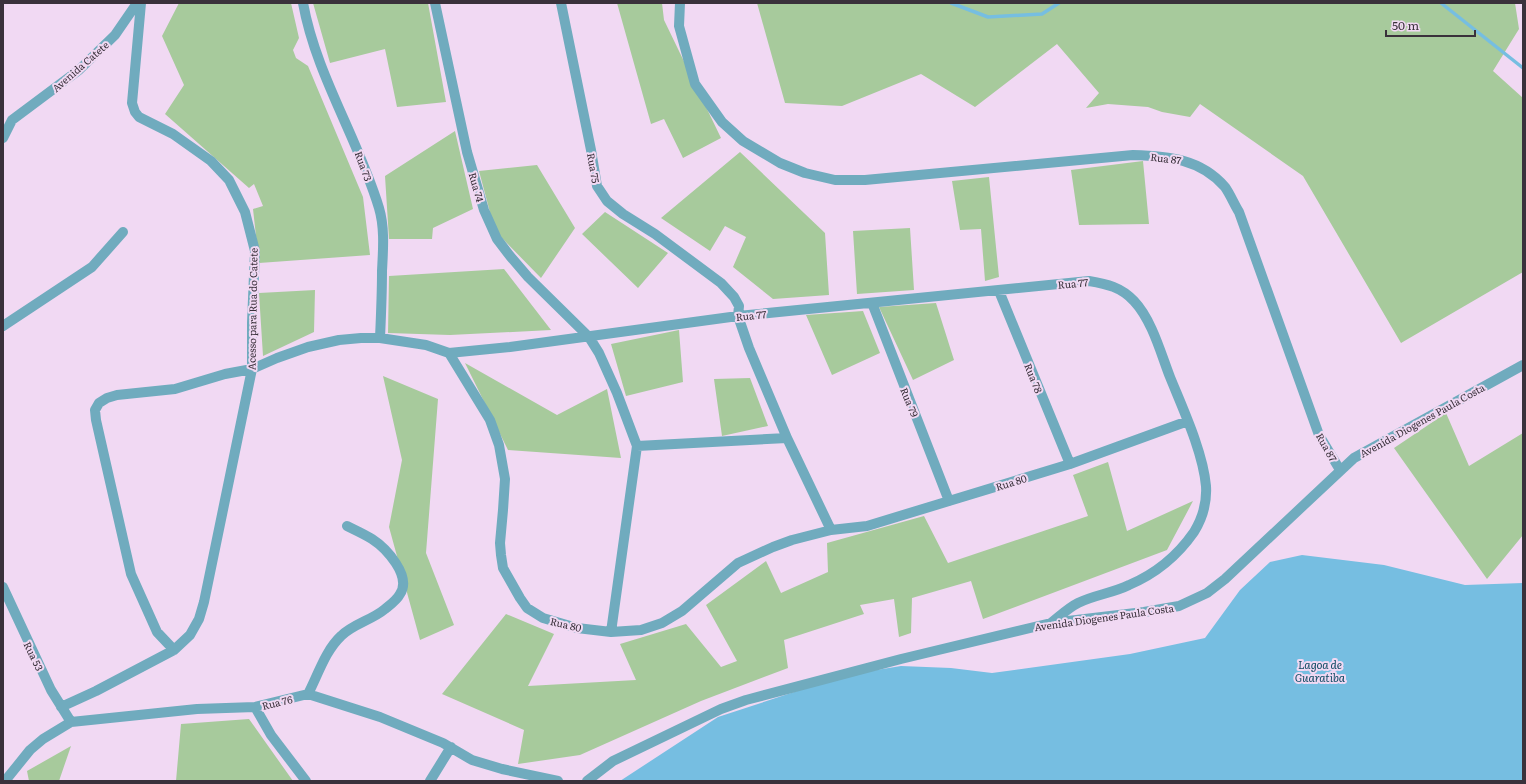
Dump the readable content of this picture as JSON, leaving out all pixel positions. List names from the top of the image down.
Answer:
{
  "streets": {
    "street": [
      "Avenida Catete",
      "Rua 87",
      "Rua 73",
      "Rua 75",
      "Rua 74",
      "Rua 77",
      "Acesso para Rua do Catete",
      "Rua 78",
      "Rua 79",
      "Avenida Diogenes Paula Costa",
      "Rua 80",
      "Rua 53",
      "Rua 76"
    ]
  },
  "crossings": [
    ["Rua 87", "Avenida Diogenes Paula Costa"],
    ["Rua 75", "Rua 77"],
    ["Rua 74", "Rua 77"],
    ["Rua 77", "Rua 78"],
    ["Rua 77", "Rua 79"],
    ["Rua 77", "Avenida Diogenes Paula Costa"],
    ["Rua 77", "Rua 80"],
    ["Acesso para Rua do Catete", "Rua 53"],
    ["Rua 78", "Rua 80"],
    ["Rua 79", "Rua 80"],
    ["Rua 53", "Rua 76"]
  ],
  "water": ["Lagoa de Guaratiba"],
  "scale_bar": "50 m"
}
